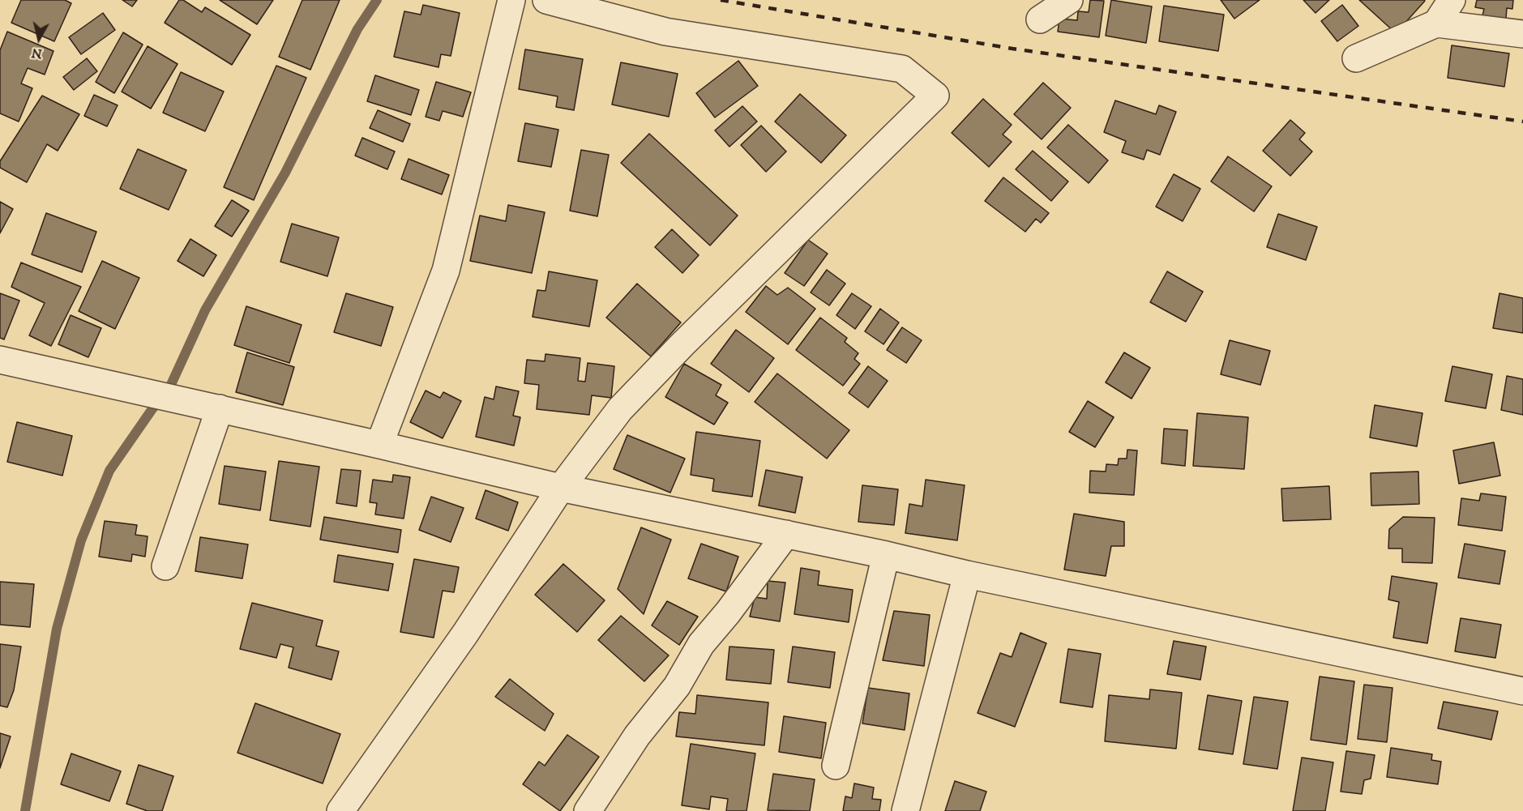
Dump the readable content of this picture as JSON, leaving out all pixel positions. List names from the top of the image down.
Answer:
{
  "north": "bottom"
}
